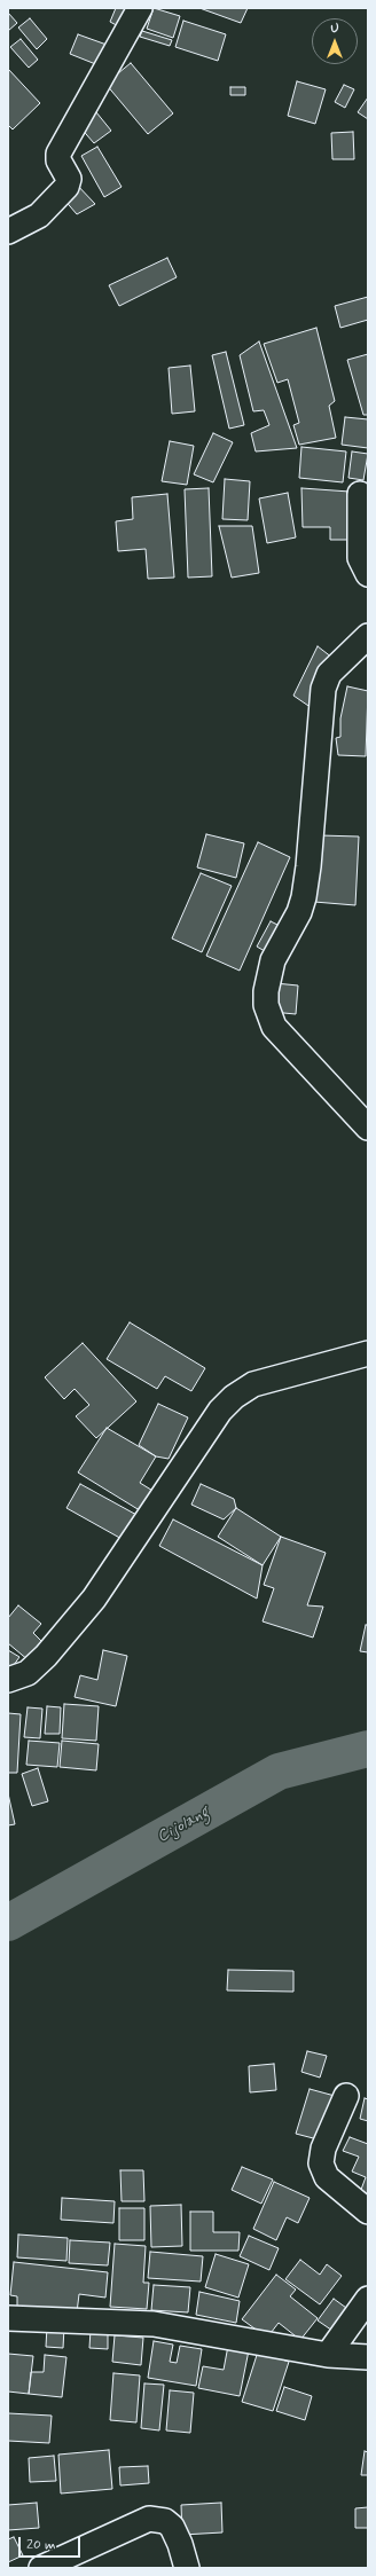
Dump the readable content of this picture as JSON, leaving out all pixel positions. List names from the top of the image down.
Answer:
{
  "water": ["Cijolang"],
  "scale_bar": "20 m",
  "north": "top"
}
